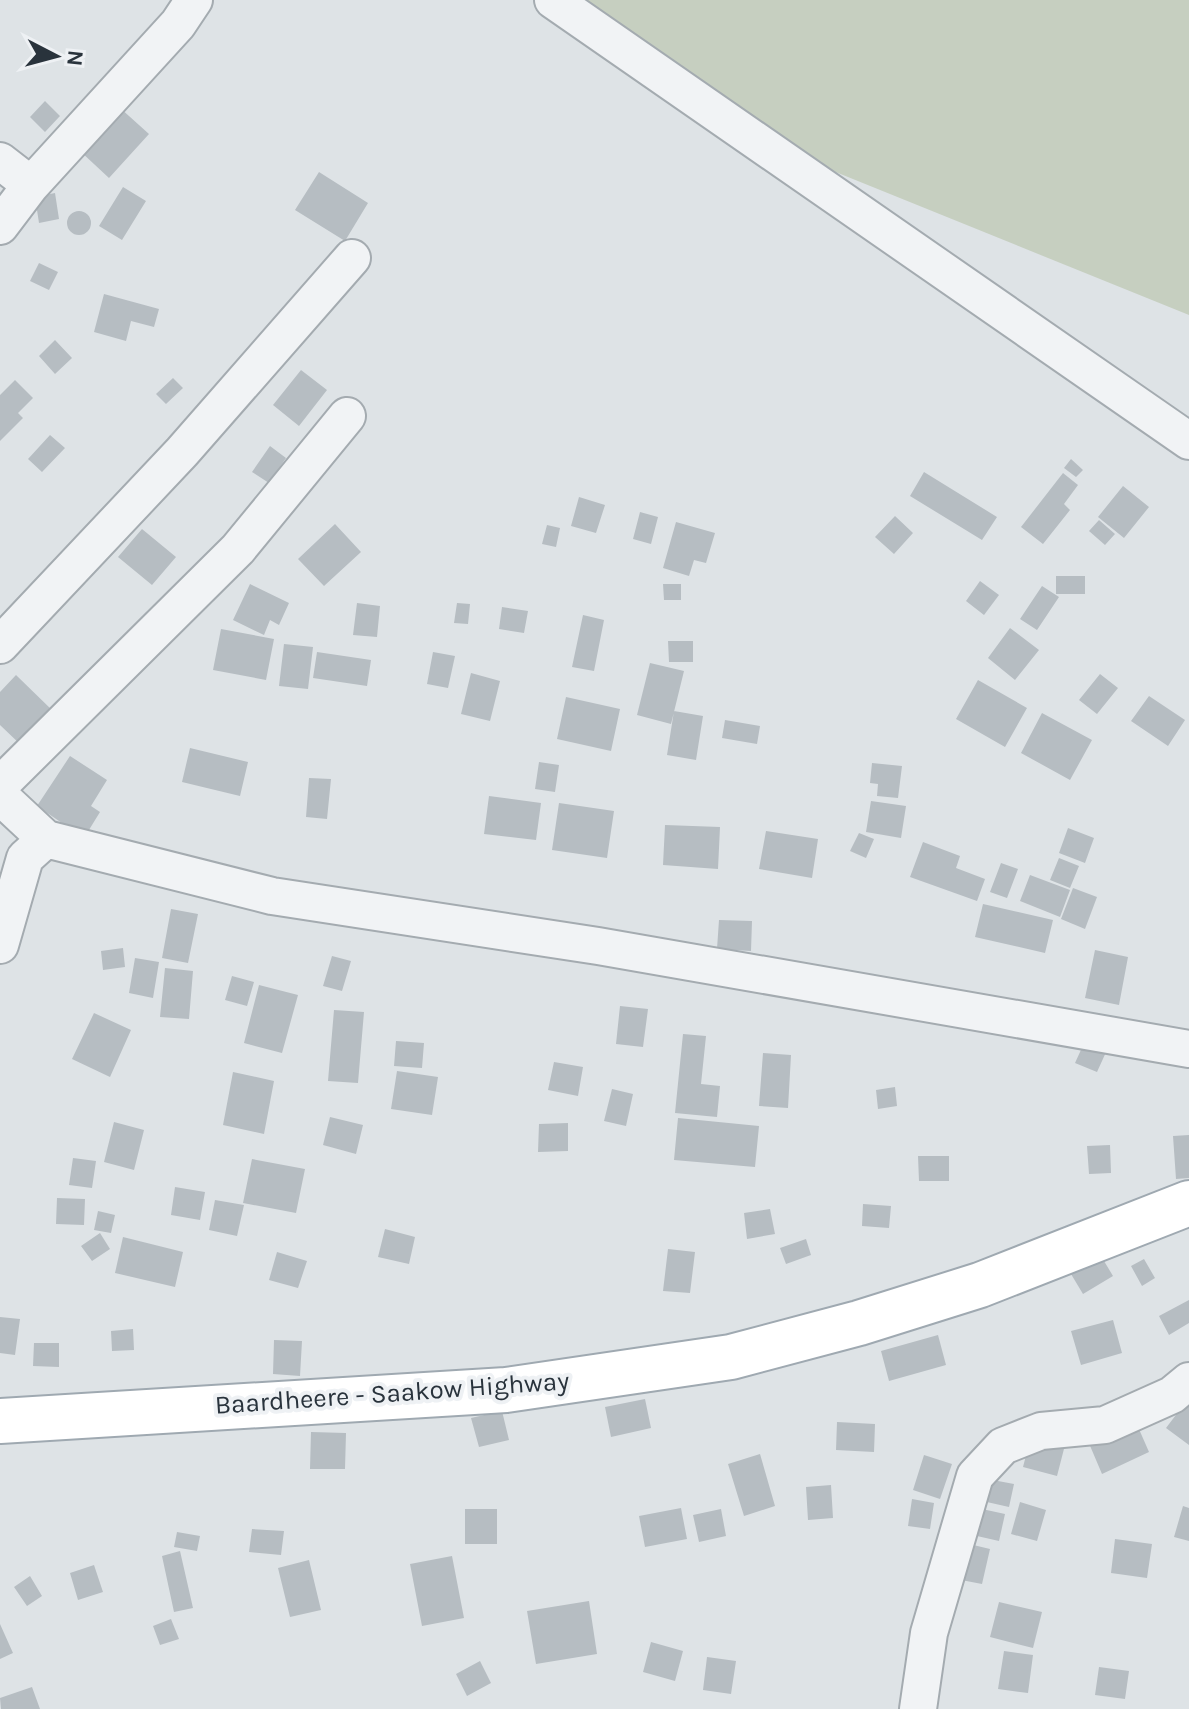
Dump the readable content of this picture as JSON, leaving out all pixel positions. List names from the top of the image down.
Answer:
{
  "streets": {
    "main road": ["Baardheere - Saakow Highway"]
  },
  "north": "right"
}
